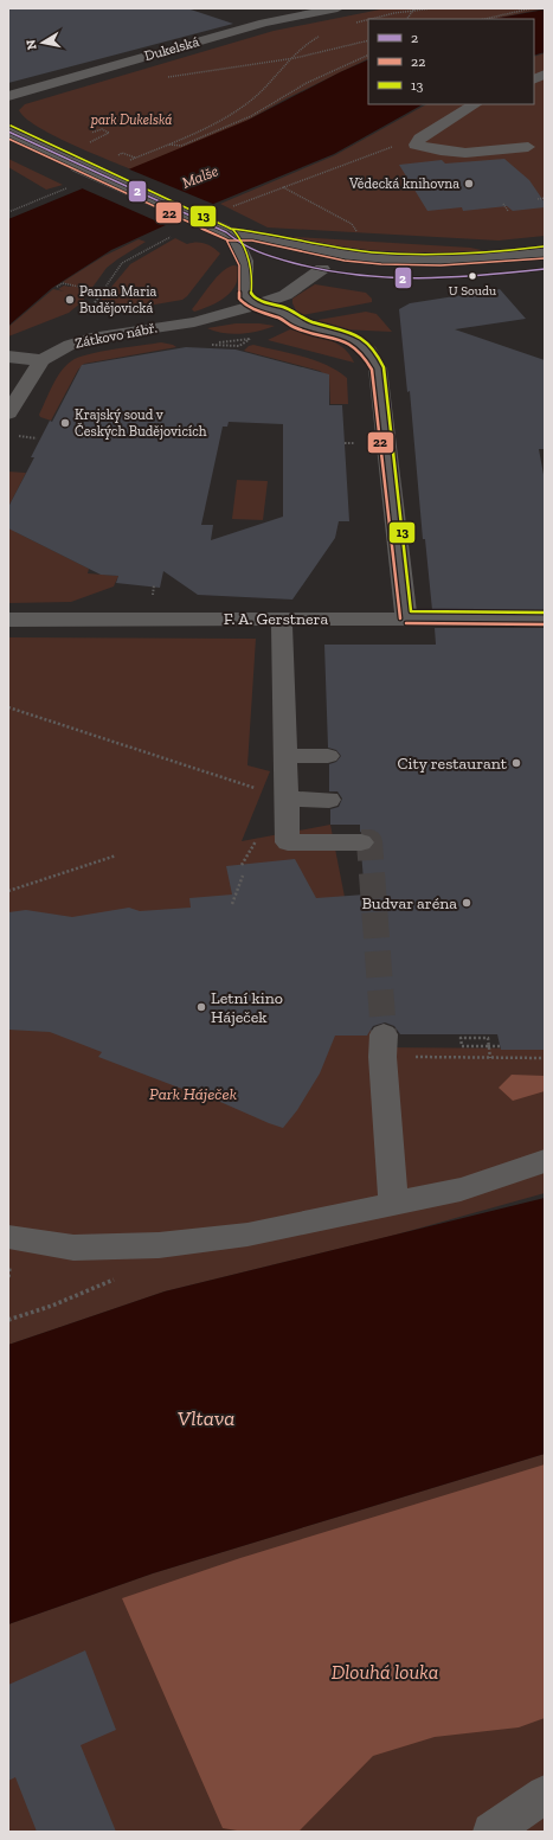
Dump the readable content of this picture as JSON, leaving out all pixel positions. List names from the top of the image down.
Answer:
{
  "streets": {
    "street": ["Dukelská", "Zátkovo nábř.", "F. A. Gerstnera"]
  },
  "water": ["Malše", "Vltava"],
  "parks": ["park Dukelská", "Park Háječek", "Dlouhá louka"],
  "places": [
    "Vědecká knihovna",
    "U Soudu",
    "Panna Maria Budějovická",
    "Krajský soud v Českých Budějovicích",
    "City restaurant",
    "Budvar aréna",
    "Letní kino Háječek"
  ],
  "lines": ["transit line 13", "transit line 2", "transit line 22"],
  "legend": ["2", "22", "13"],
  "north": "left"
}
